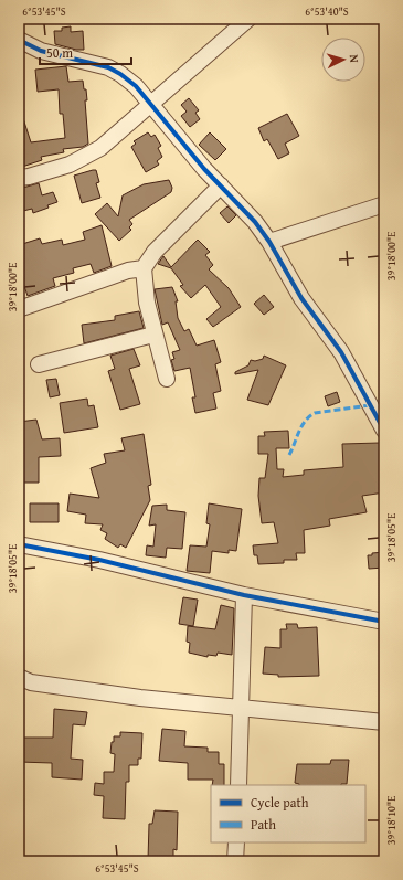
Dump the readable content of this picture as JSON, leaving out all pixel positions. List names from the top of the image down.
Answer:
{
  "legend": ["Cycle path", "Path"],
  "scale_bar": "50 m",
  "north": "right",
  "coordinates": [
    "6°53'45\"S",
    "6°53'40\"S",
    "39°18'00\"E",
    "39°18'05\"E",
    "39°18'10\"E"
  ]
}
